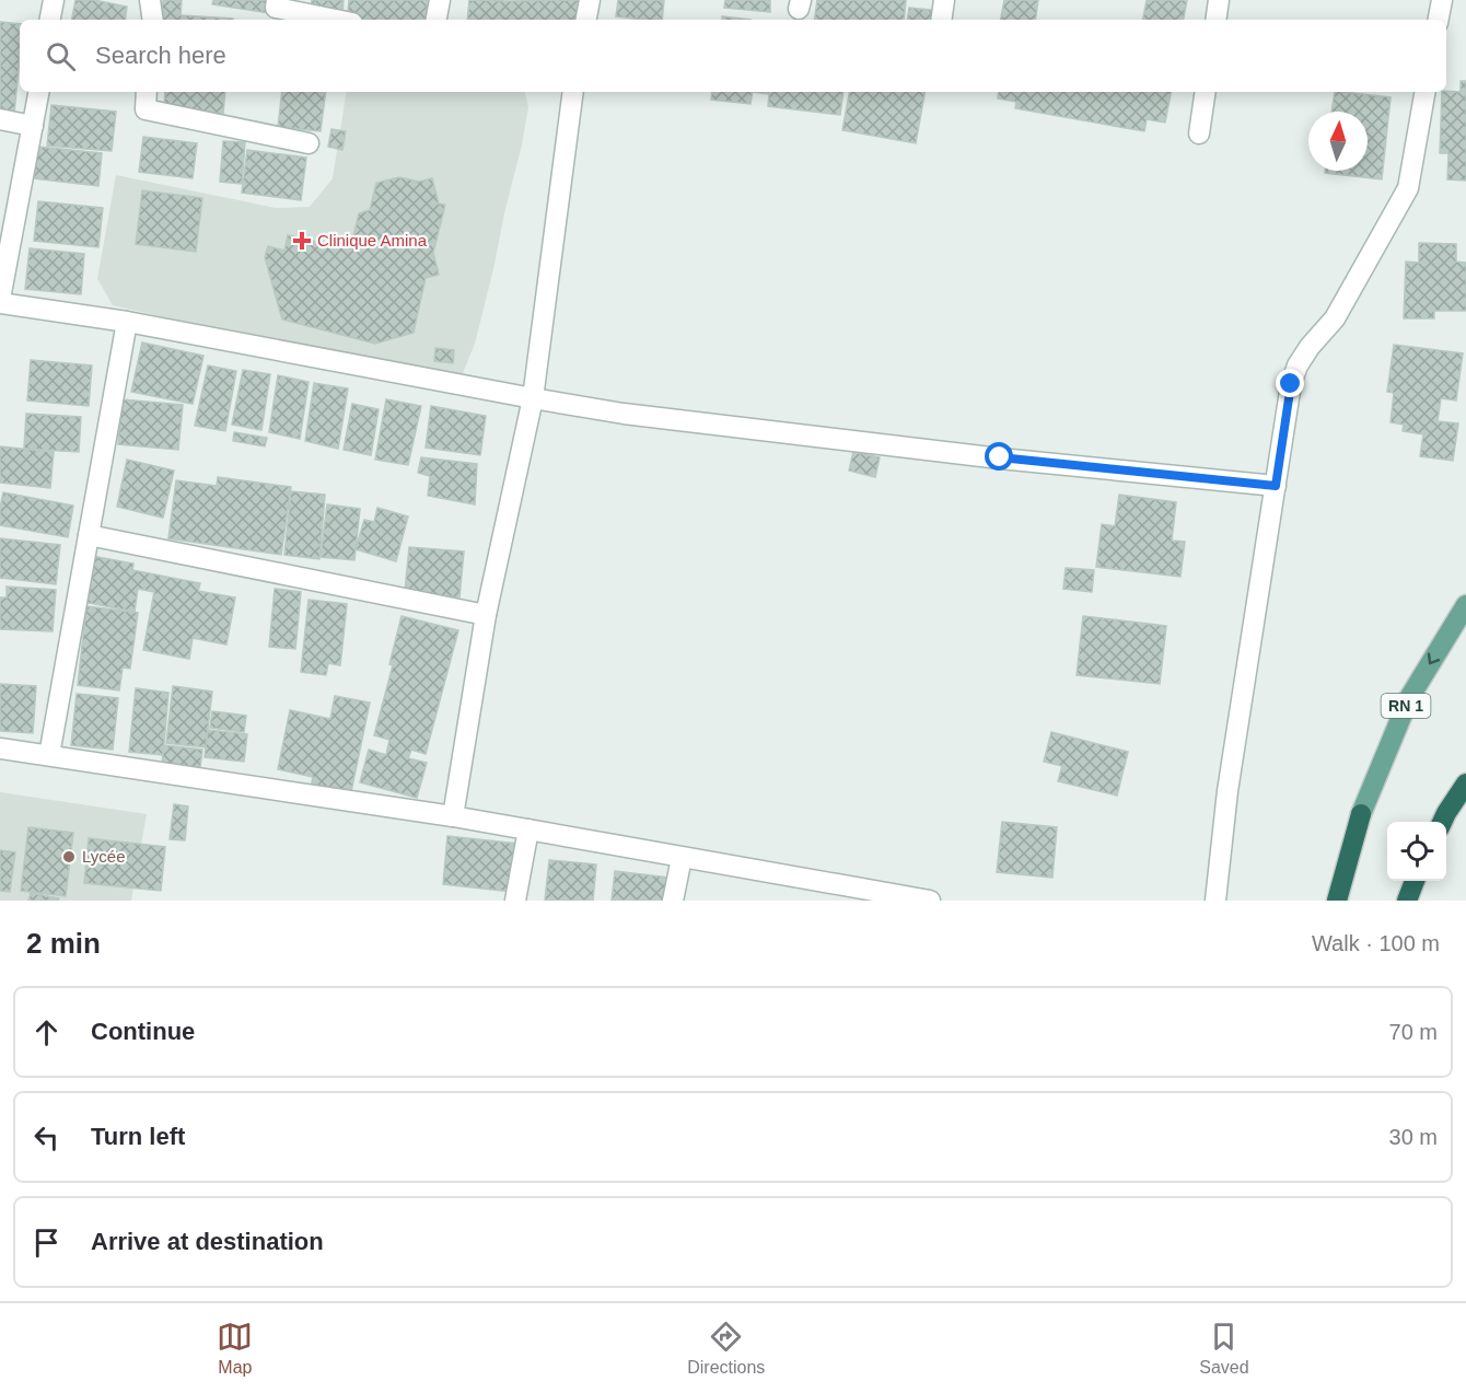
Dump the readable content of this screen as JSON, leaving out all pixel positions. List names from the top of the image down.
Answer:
{
  "streets": {
    "main road": ["RN 1"]
  },
  "places": {
    "health": ["Clinique Amina"],
    "other": ["Lycée"]
  },
  "north": "top",
  "page": {
    "search": "Search here",
    "heading": ["2 min", "Walk · 100 m"],
    "list": [
      ["Continue", "70 m"],
      ["Turn left", "30 m"],
      "Arrive at destination"
    ],
    "nav": ["Map", "Directions", "Saved"]
  }
}
